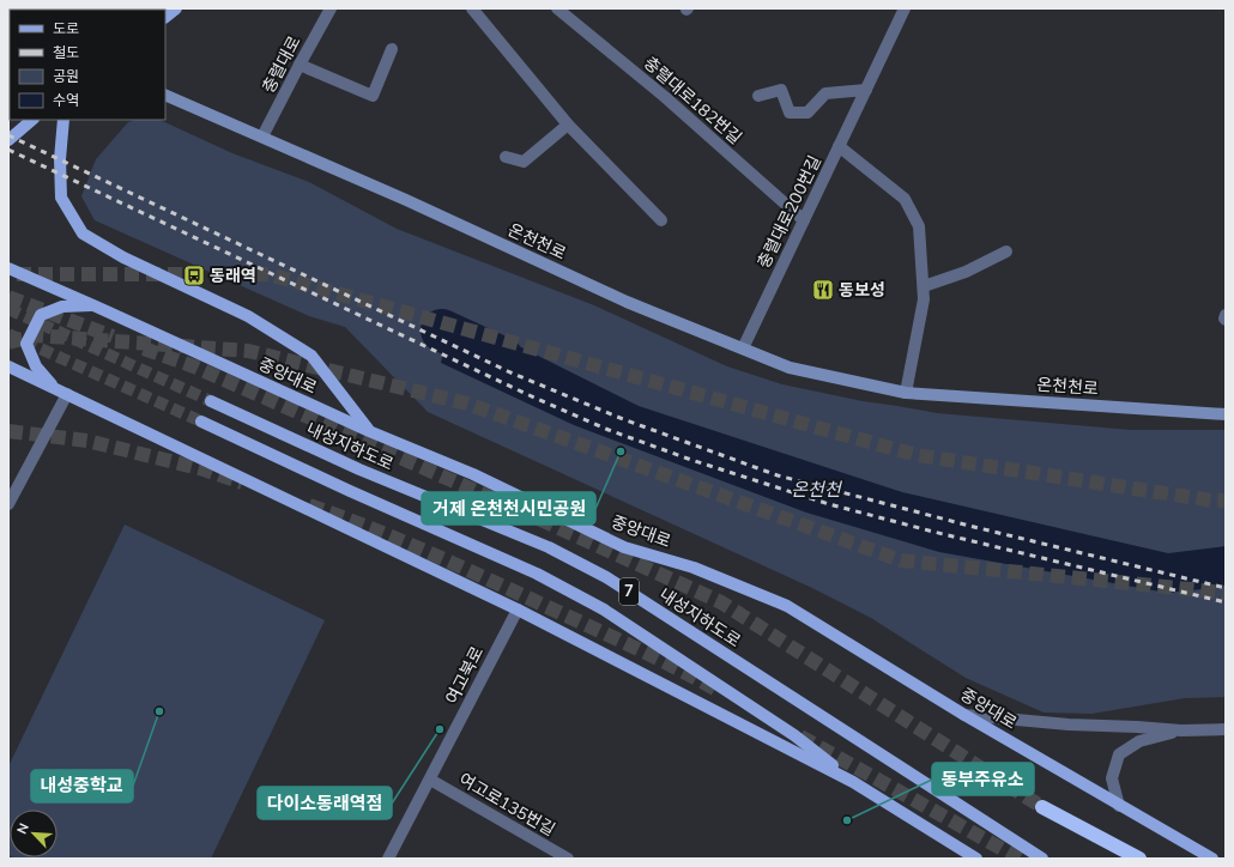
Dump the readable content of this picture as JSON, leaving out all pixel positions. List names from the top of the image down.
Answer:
{
  "streets": {
    "main road": ["중앙대로", "내성지하도로", "7"],
    "street": [
      "충렬대로",
      "충렬대로182번길",
      "충렬대로200번길",
      "온천천로",
      "여고북로",
      "여고로135번길"
    ]
  },
  "crossings": [
    ["충렬대로", "온천천로"],
    ["충렬대로182번길", "충렬대로200번길"],
    ["충렬대로200번길", "온천천로"],
    ["여고북로", "여고로135번길"]
  ],
  "water": ["온천천"],
  "places": {
    "bus stop": ["동래역"],
    "restaurant": ["동보성"],
    "other": [
      "거제 온천천시민공원",
      "내성중학교",
      "다이소동래역점",
      "동부주유소"
    ]
  },
  "legend": [
    "도로",
    "철도",
    "공원",
    "수역"
  ],
  "north": "top left"
}
